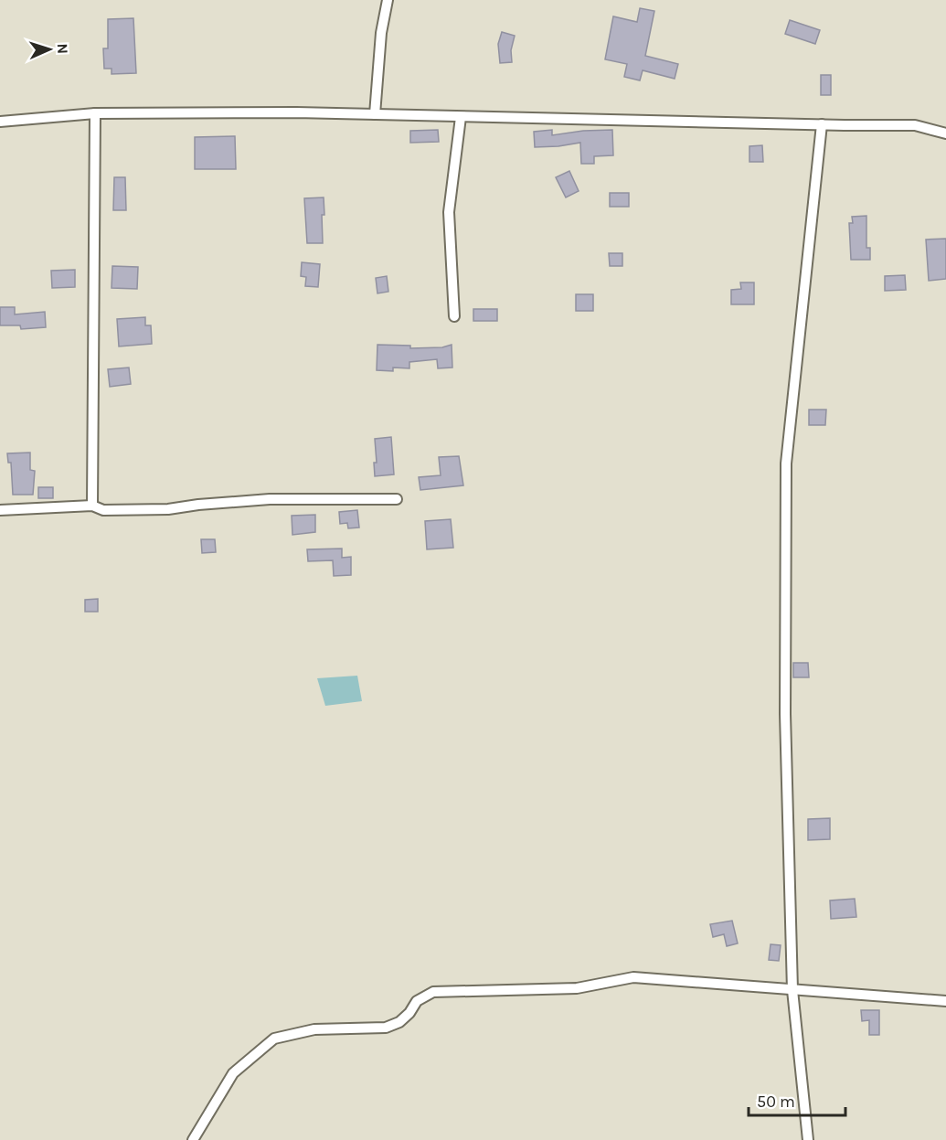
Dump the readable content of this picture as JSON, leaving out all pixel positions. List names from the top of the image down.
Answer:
{
  "scale_bar": "50 m",
  "north": "right"
}
